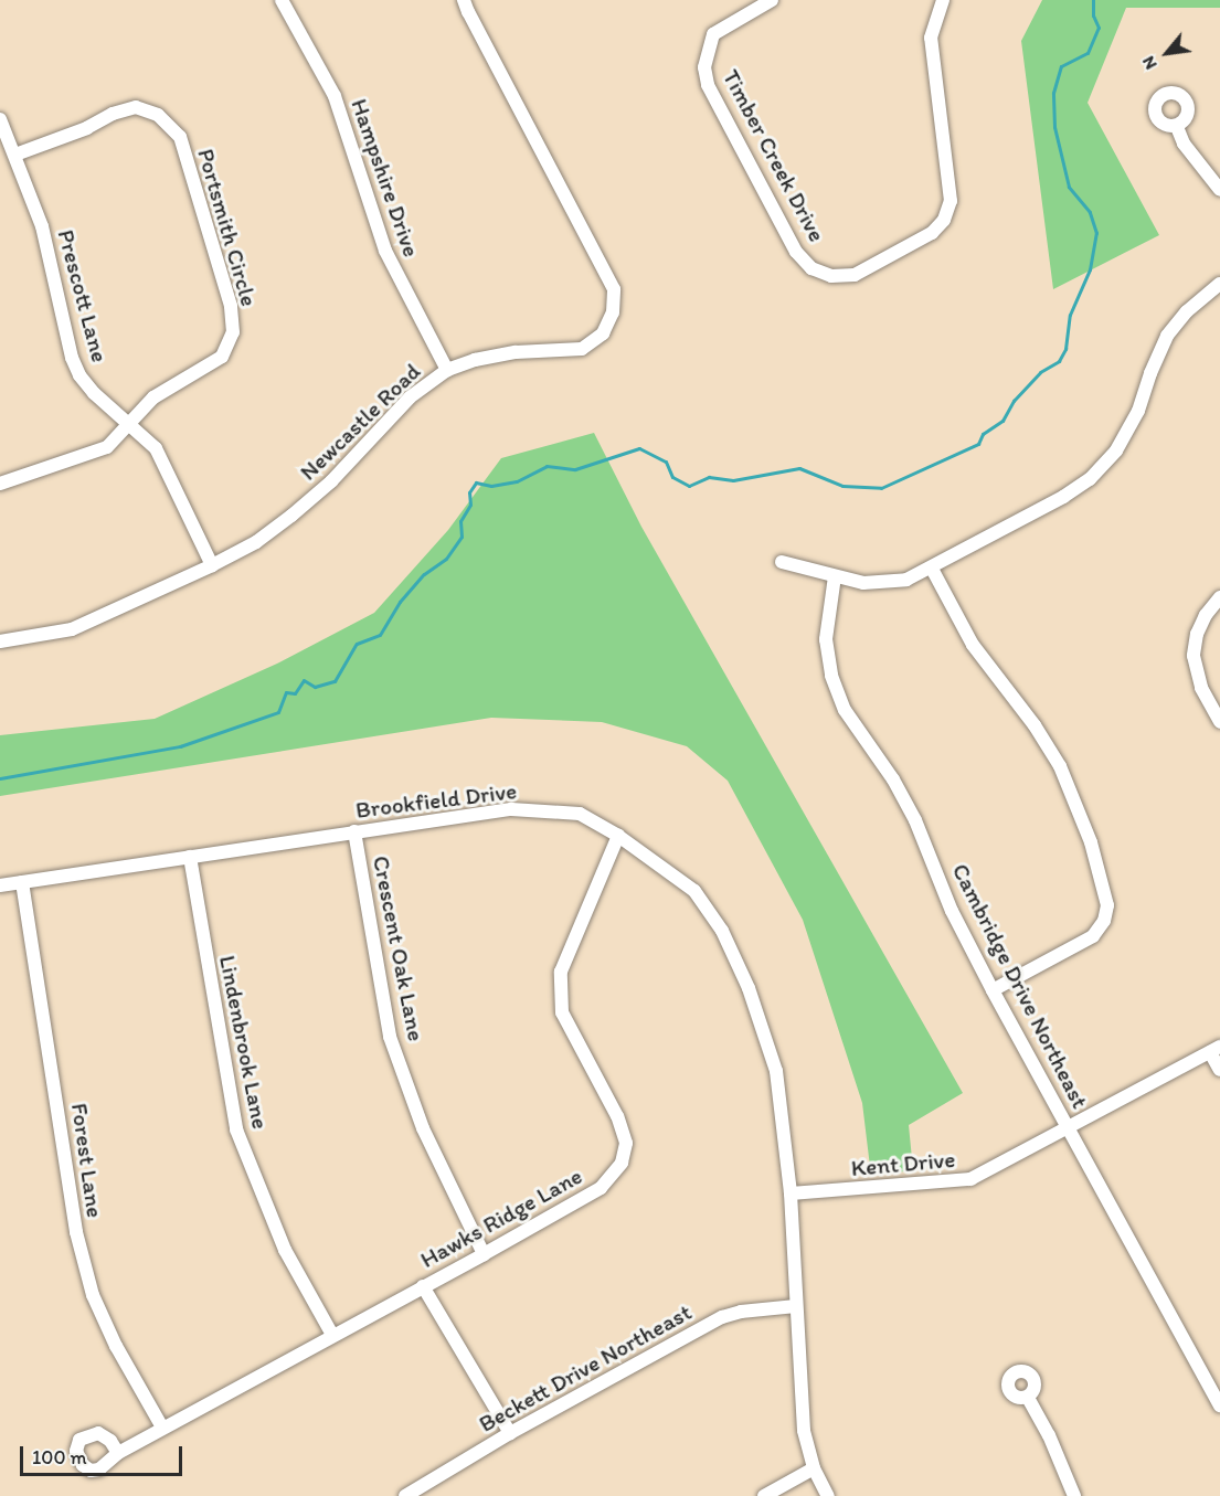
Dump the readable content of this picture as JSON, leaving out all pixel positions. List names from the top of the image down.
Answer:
{
  "streets": {
    "street": [
      "Timber Creek Drive",
      "Hampshire Drive",
      "Portsmith Circle",
      "Prescott Lane",
      "Newcastle Road",
      "Brookfield Drive",
      "Crescent Oak Lane",
      "Cambridge Drive Northeast",
      "Lindenbrook Lane",
      "Forest Lane",
      "Kent Drive",
      "Hawks Ridge Lane",
      "Beckett Drive Northeast"
    ]
  },
  "crossings": [
    ["Hampshire Drive", "Newcastle Road"],
    ["Portsmith Circle", "Prescott Lane"],
    ["Prescott Lane", "Newcastle Road"],
    ["Brookfield Drive", "Crescent Oak Lane"],
    ["Brookfield Drive", "Lindenbrook Lane"],
    ["Brookfield Drive", "Forest Lane"],
    ["Brookfield Drive", "Kent Drive"],
    ["Brookfield Drive", "Hawks Ridge Lane"],
    ["Brookfield Drive", "Beckett Drive Northeast"],
    ["Crescent Oak Lane", "Hawks Ridge Lane"],
    ["Cambridge Drive Northeast", "Kent Drive"],
    ["Lindenbrook Lane", "Hawks Ridge Lane"],
    ["Forest Lane", "Hawks Ridge Lane"]
  ],
  "scale_bar": "100 m",
  "north": "bottom left"
}
